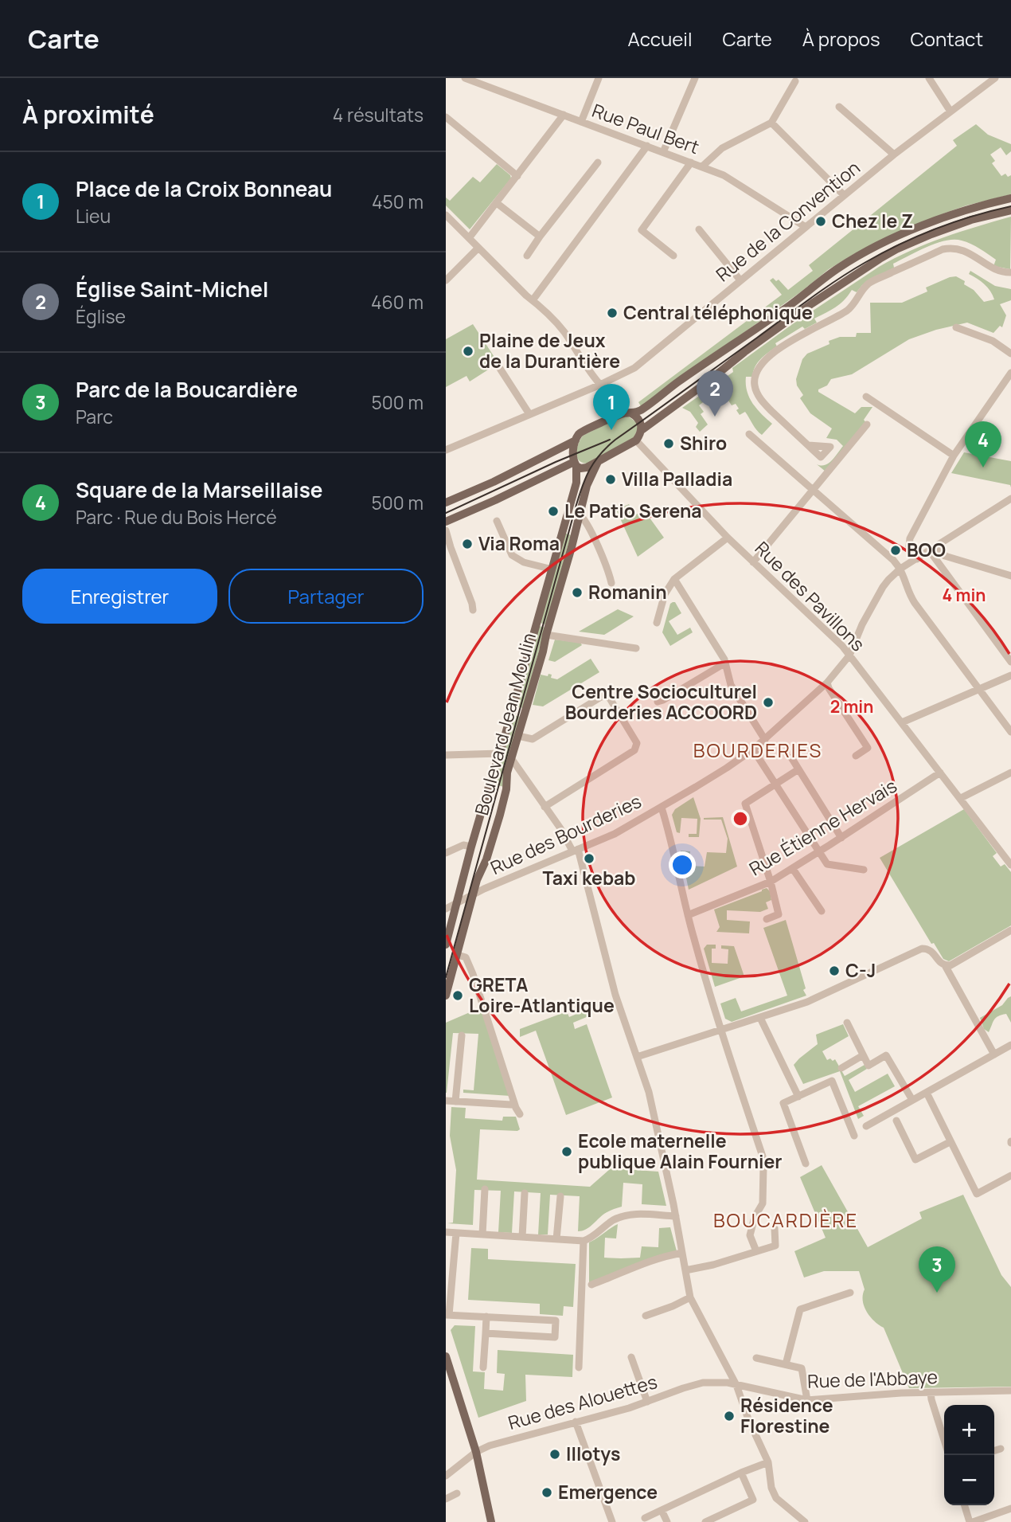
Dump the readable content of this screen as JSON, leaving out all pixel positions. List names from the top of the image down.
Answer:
{
  "streets": {
    "main road": ["Boulevard Jean Moulin"],
    "street": [
      "Rue Paul Bert",
      "Rue de la Convention",
      "Rue des Pavillons",
      "Rue Étienne Hervais",
      "Rue des Bourderies",
      "Rue de l'Abbaye",
      "Rue des Alouettes"
    ]
  },
  "crossings": [
    ["Rue Paul Bert", "Rue de la Convention"],
    ["Rue des Pavillons", "Rue Étienne Hervais"],
    ["Rue des Pavillons", "Rue des Bourderies"],
    ["Boulevard Jean Moulin", "Rue des Bourderies"],
    ["Rue de l'Abbaye", "Rue des Alouettes"]
  ],
  "districts": ["BOURDERIES", "BOUCARDIÈRE"],
  "places": [
    "Chez le Z",
    "Central téléphonique",
    "Plaine de Jeux de la Durantière",
    "Shiro",
    "Villa Palladia",
    "Le Patio Serena",
    "Via Roma",
    "BOO",
    "Romanin",
    "Centre Socioculturel Bourderies ACCOORD",
    "Taxi kebab",
    "C-J",
    "GRETA Loire-Atlantique",
    "Ecole maternelle publique Alain Fournier",
    "Résidence Florestine",
    "Illotys",
    "Emergence"
  ],
  "page": {
    "header": "Carte",
    "nav": [
      "Accueil",
      "Carte",
      "À propos",
      "Contact"
    ],
    "heading": ["À proximité", "4 résultats"],
    "list": [
      {
        "mark": "1",
        "name": "Place de la Croix Bonneau",
        "note": "Lieu",
        "value": "450 m"
      },
      {
        "mark": "2",
        "name": "Église Saint-Michel",
        "note": "Église",
        "value": "460 m"
      },
      {
        "mark": "3",
        "name": "Parc de la Boucardière",
        "note": "Parc",
        "value": "500 m"
      },
      {
        "mark": "4",
        "name": "Square de la Marseillaise",
        "note": "Parc · Rue du Bois Hercé",
        "value": "500 m"
      }
    ],
    "pins": [
      "2",
      "1",
      "4",
      "3"
    ],
    "buttons": ["Enregistrer", "Partager"],
    "map_buttons": ["+", "−"]
  },
  "rings": ["4 min", "2 min"]
}
